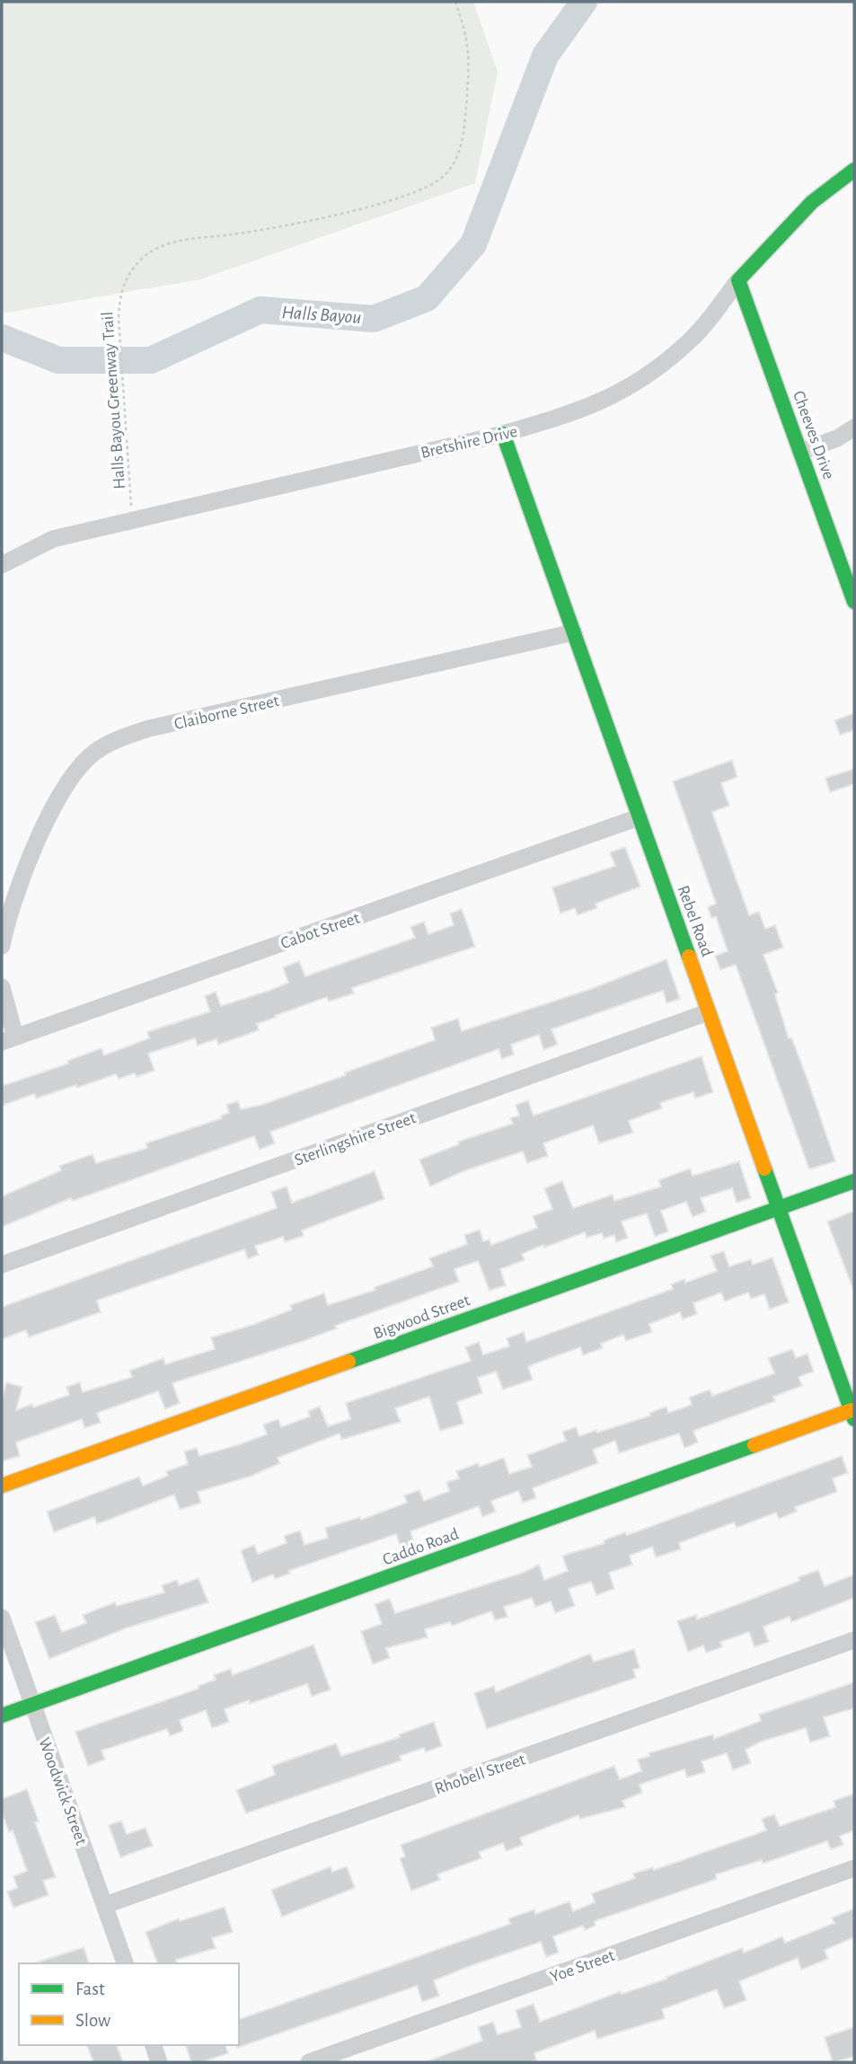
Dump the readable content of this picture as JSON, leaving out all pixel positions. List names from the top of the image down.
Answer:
{
  "streets": {
    "street": [
      "Cheeves Drive",
      "Bretshire Drive",
      "Claiborne Street",
      "Rebel Road",
      "Cabot Street",
      "Sterlingshire Street",
      "Bigwood Street",
      "Caddo Road",
      "Rhobell Street",
      "Woodwick Street",
      "Yoe Street"
    ],
    "path": ["Halls Bayou Greenway Trail"]
  },
  "crossings": [
    ["Halls Bayou Greenway Trail", "Bretshire Drive"],
    ["Cheeves Drive", "Bretshire Drive"],
    ["Bretshire Drive", "Rebel Road"],
    ["Claiborne Street", "Rebel Road"],
    ["Rebel Road", "Cabot Street"],
    ["Rebel Road", "Sterlingshire Street"],
    ["Rebel Road", "Bigwood Street"],
    ["Rebel Road", "Caddo Road"],
    ["Caddo Road", "Woodwick Street"],
    ["Rhobell Street", "Woodwick Street"]
  ],
  "water": ["Halls Bayou"],
  "legend": ["Fast", "Slow"]
}
